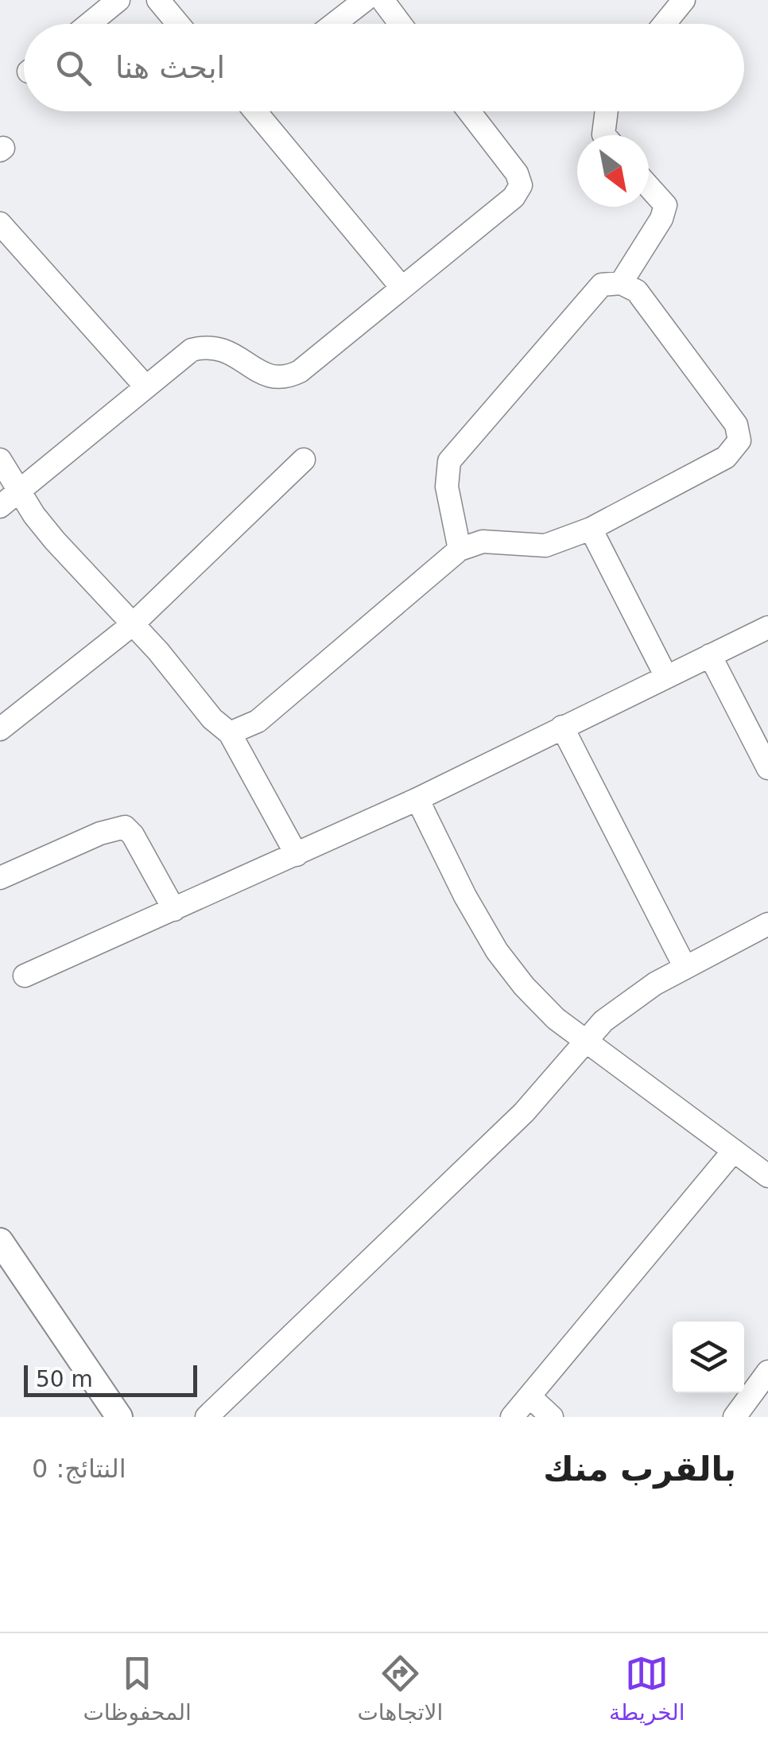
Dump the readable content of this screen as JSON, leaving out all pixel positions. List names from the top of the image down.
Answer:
{
  "scale_bar": "50 m",
  "north": "bottom right",
  "page": {
    "search": "ابحث هنا",
    "scale": "50 m",
    "heading": ["بالقرب منك", "النتائج: 0"],
    "nav": ["الخريطة", "الاتجاهات", "المحفوظات"]
  }
}
